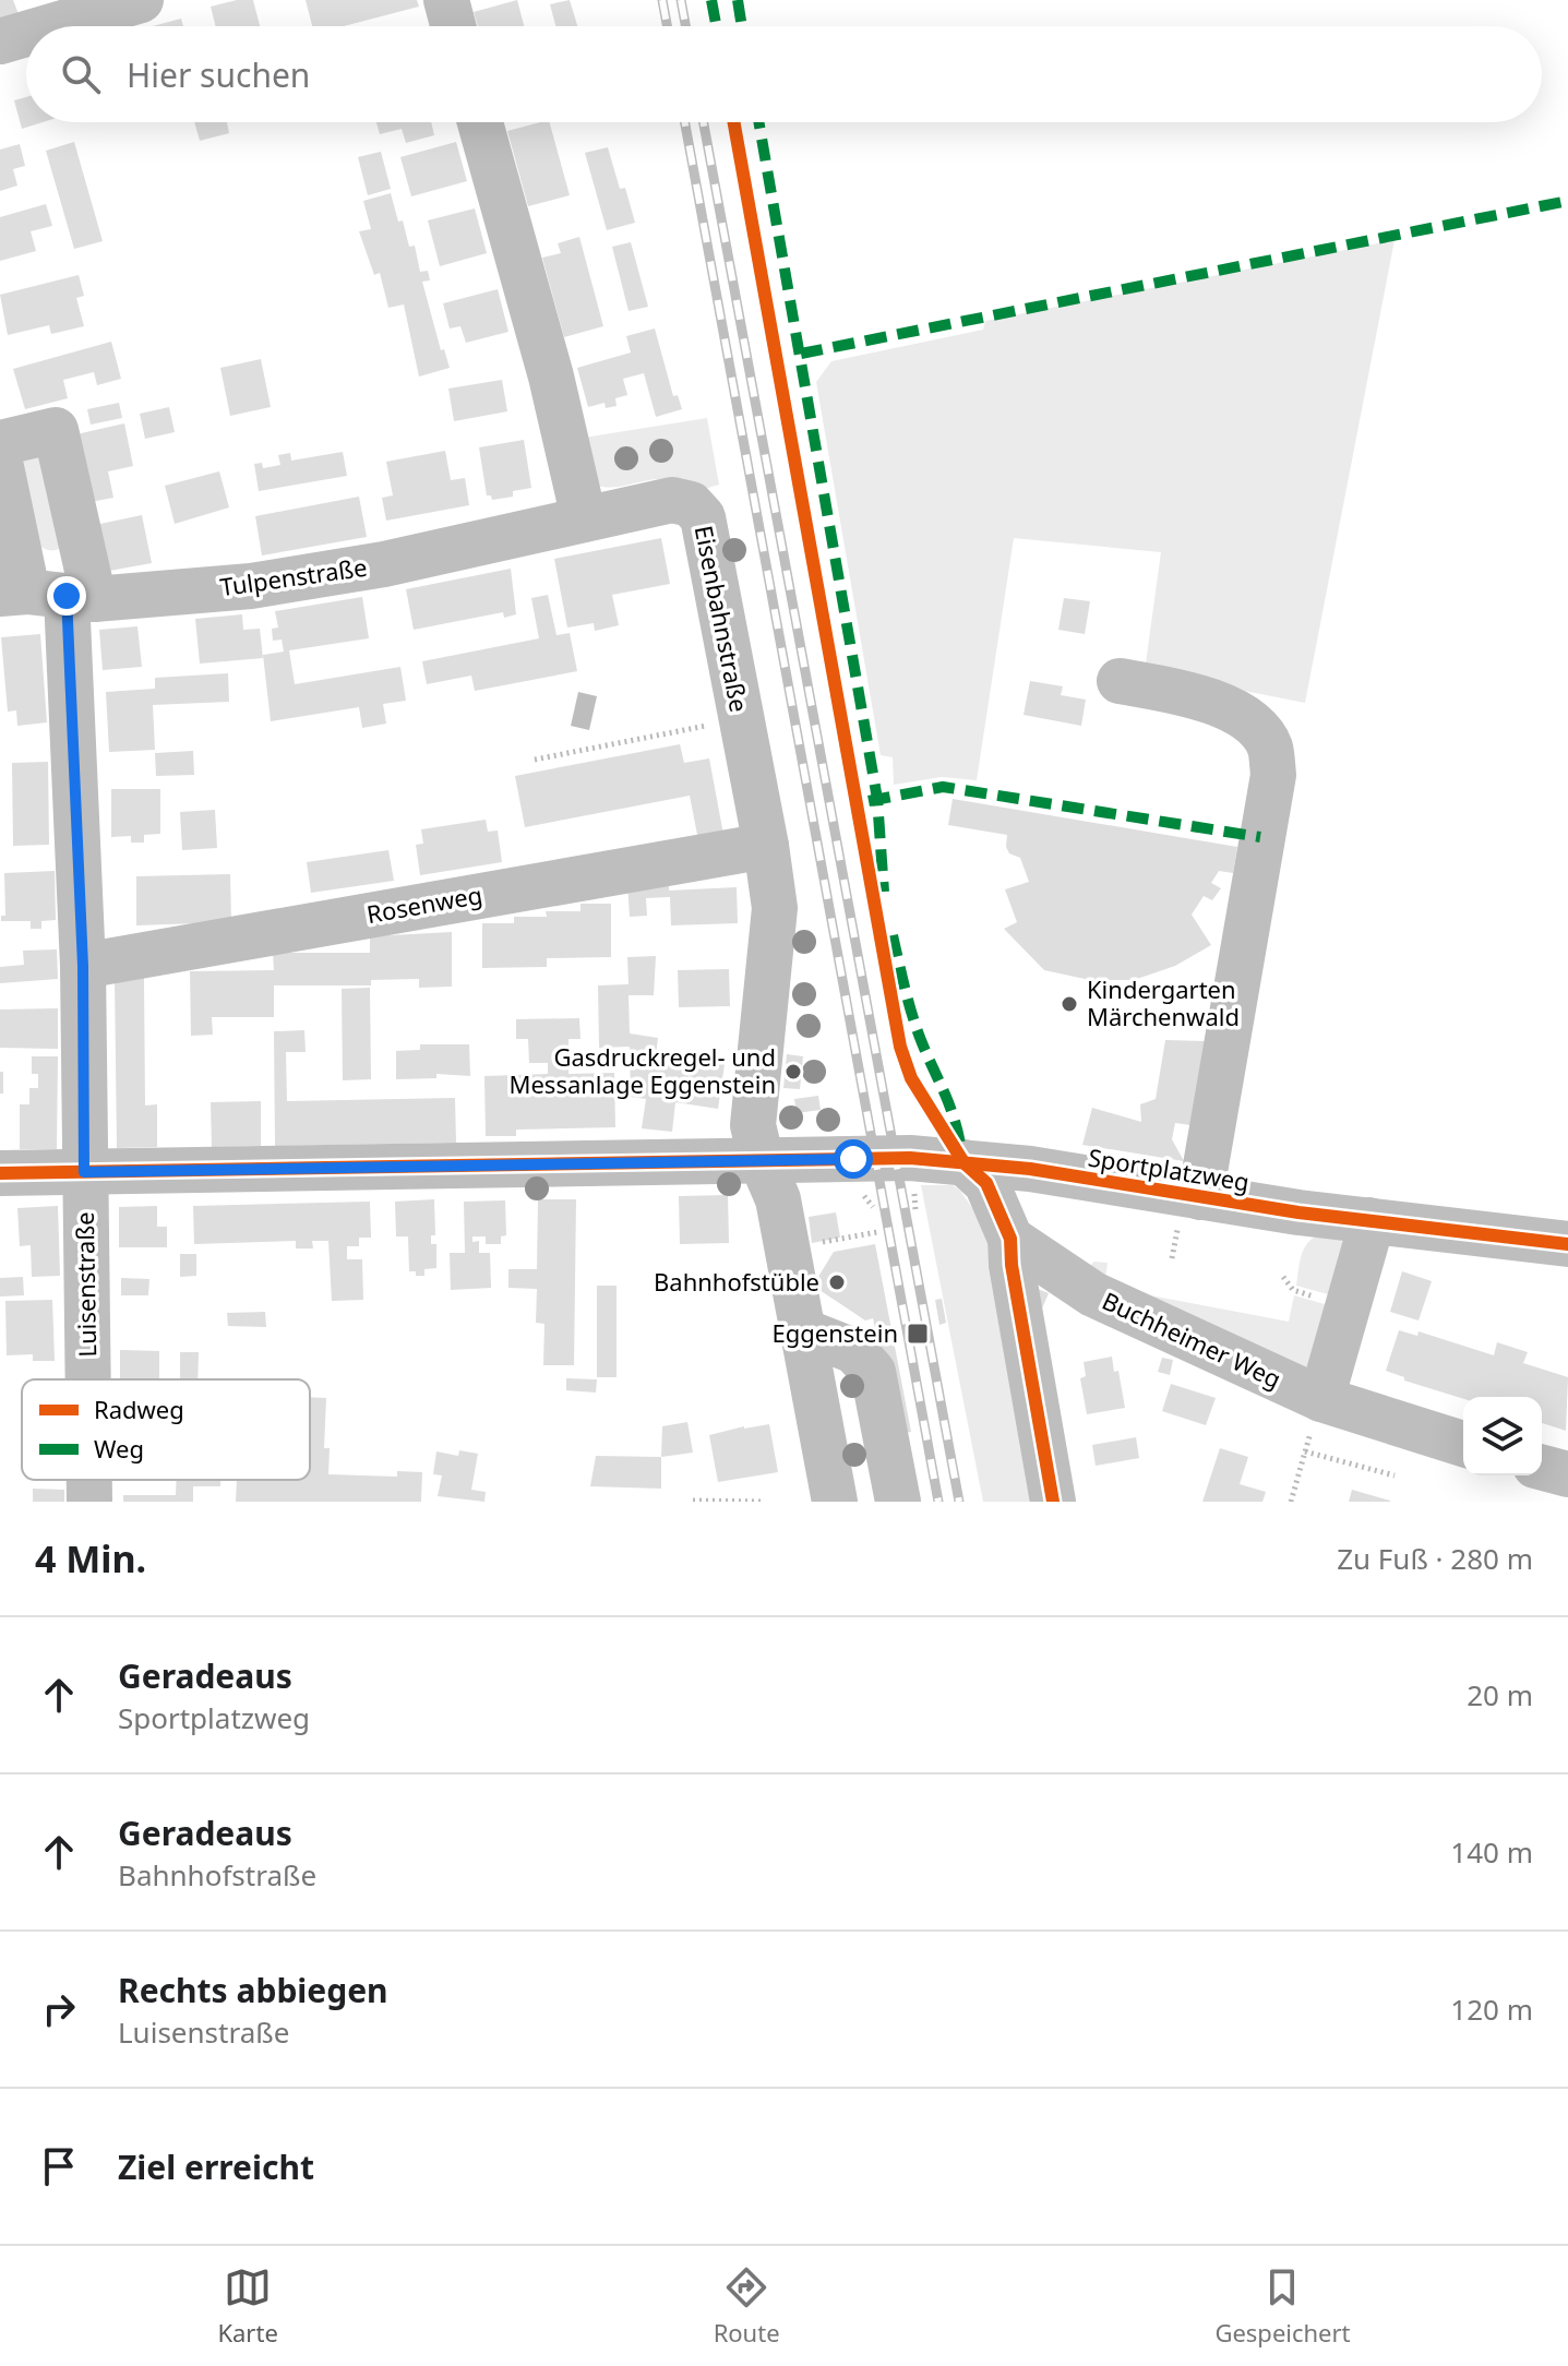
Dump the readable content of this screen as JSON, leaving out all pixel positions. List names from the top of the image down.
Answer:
{
  "streets": {
    "street": [
      "Tulpenstraße",
      "Eisenbahnstraße",
      "Rosenweg",
      "Sportplatzweg",
      "Luisenstraße",
      "Buchheimer Weg"
    ]
  },
  "crossings": [
    ["Tulpenstraße", "Eisenbahnstraße"],
    ["Tulpenstraße", "Luisenstraße"],
    ["Eisenbahnstraße", "Rosenweg"],
    ["Eisenbahnstraße", "Sportplatzweg"],
    ["Rosenweg", "Luisenstraße"],
    ["Sportplatzweg", "Luisenstraße"]
  ],
  "places": {
    "other": ["Kindergarten Märchenwald", "Gasdruckregel- und Messanlage Eggenstein", "Bahnhofstüble"],
    "transit": ["Eggenstein"]
  },
  "legend": ["Radweg", "Weg"],
  "page": {
    "search": "Hier suchen",
    "heading": ["4 Min.", "Zu Fuß · 280 m"],
    "list": [
      ["Geradeaus", "Sportplatzweg", "20 m"],
      ["Geradeaus", "Bahnhofstraße", "140 m"],
      ["Rechts abbiegen", "Luisenstraße", "120 m"],
      "Ziel erreicht"
    ],
    "nav": ["Karte", "Route", "Gespeichert"]
  }
}
